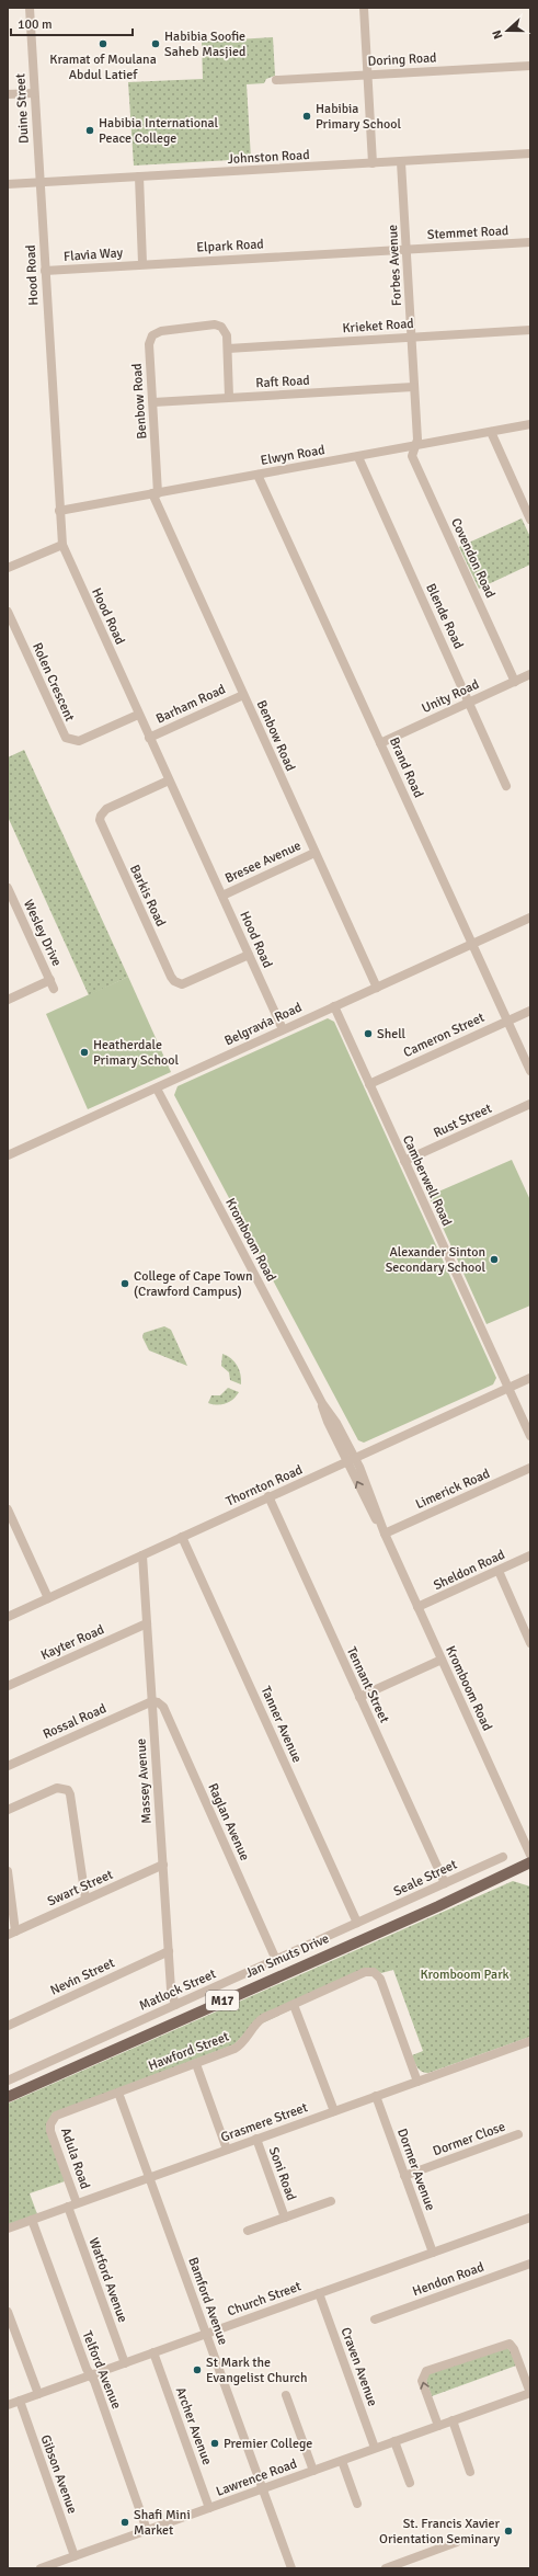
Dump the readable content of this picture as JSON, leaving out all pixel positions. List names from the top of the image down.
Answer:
{
  "streets": {
    "main road": ["Jan Smuts Drive", "M17"],
    "street": [
      "Doring Road",
      "Duine Street",
      "Johnston Road",
      "Stemmet Road",
      "Elpark Road",
      "Flavia Way",
      "Forbes Avenue",
      "Hood Road",
      "Krieket Road",
      "Raft Road",
      "Benbow Road",
      "Elwyn Road",
      "Covendon Road",
      "Blende Road",
      "Rolen Crescent",
      "Unity Road",
      "Barham Road",
      "Brand Road",
      "Bresee Avenue",
      "Barkis Road",
      "Wesley Drive",
      "Belgravia Road",
      "Cameron Street",
      "Rust Street",
      "Camberwell Road",
      "Kromboom Road",
      "Thornton Road",
      "Limerick Road",
      "Sheldon Road",
      "Kayter Road",
      "Tennant Street",
      "Rossal Road",
      "Tanner Avenue",
      "Massey Avenue",
      "Raglan Avenue",
      "Seale Street",
      "Swart Street",
      "Nevin Street",
      "Matlock Street",
      "Hawford Street",
      "Grasmere Street",
      "Dormer Close",
      "Adula Road",
      "Dormer Avenue",
      "Soni Road",
      "Hendon Road",
      "Watford Avenue",
      "Church Street",
      "Bamford Avenue",
      "Craven Avenue",
      "Telford Avenue",
      "Archer Avenue",
      "Gibson Avenue",
      "Lawrence Road"
    ]
  },
  "crossings": [
    ["Duine Street", "Johnston Road"],
    ["Duine Street", "Hood Road"],
    ["Johnston Road", "Forbes Avenue"],
    ["Johnston Road", "Hood Road"],
    ["Stemmet Road", "Elpark Road"],
    ["Stemmet Road", "Forbes Avenue"],
    ["Elpark Road", "Flavia Way"],
    ["Elpark Road", "Forbes Avenue"],
    ["Flavia Way", "Hood Road"],
    ["Forbes Avenue", "Krieket Road"],
    ["Forbes Avenue", "Raft Road"],
    ["Forbes Avenue", "Elwyn Road"],
    ["Forbes Avenue", "Covendon Road"],
    ["Hood Road", "Elwyn Road"],
    ["Hood Road", "Rolen Crescent"],
    ["Hood Road", "Barham Road"],
    ["Hood Road", "Bresee Avenue"],
    ["Hood Road", "Barkis Road"],
    ["Hood Road", "Belgravia Road"],
    ["Krieket Road", "Benbow Road"],
    ["Raft Road", "Benbow Road"],
    ["Benbow Road", "Elwyn Road"],
    ["Benbow Road", "Barham Road"],
    ["Benbow Road", "Bresee Avenue"],
    ["Benbow Road", "Belgravia Road"],
    ["Elwyn Road", "Covendon Road"],
    ["Elwyn Road", "Blende Road"],
    ["Elwyn Road", "Brand Road"],
    ["Covendon Road", "Unity Road"],
    ["Blende Road", "Unity Road"],
    ["Unity Road", "Brand Road"],
    ["Brand Road", "Belgravia Road"],
    ["Brand Road", "Cameron Street"],
    ["Belgravia Road", "Camberwell Road"],
    ["Belgravia Road", "Kromboom Road"],
    ["Cameron Street", "Camberwell Road"],
    ["Rust Street", "Camberwell Road"],
    ["Camberwell Road", "Thornton Road"],
    ["Kromboom Road", "Thornton Road"],
    ["Kromboom Road", "Limerick Road"],
    ["Kromboom Road", "Sheldon Road"],
    ["Thornton Road", "Tennant Street"],
    ["Thornton Road", "Tanner Avenue"],
    ["Thornton Road", "Massey Avenue"],
    ["Kayter Road", "Massey Avenue"],
    ["Tennant Street", "Seale Street"],
    ["Rossal Road", "Massey Avenue"],
    ["Rossal Road", "Raglan Avenue"],
    ["Tanner Avenue", "Seale Street"],
    ["Tanner Avenue", "Matlock Street"],
    ["Massey Avenue", "Raglan Avenue"],
    ["Massey Avenue", "Swart Street"],
    ["Massey Avenue", "Nevin Street"],
    ["Massey Avenue", "Matlock Street"],
    ["Raglan Avenue", "Matlock Street"],
    ["Seale Street", "Matlock Street"],
    ["Hawford Street", "Grasmere Street"],
    ["Hawford Street", "Adula Road"],
    ["Hawford Street", "Bamford Avenue"],
    ["Grasmere Street", "Adula Road"],
    ["Grasmere Street", "Dormer Avenue"],
    ["Grasmere Street", "Soni Road"],
    ["Grasmere Street", "Watford Avenue"],
    ["Grasmere Street", "Bamford Avenue"],
    ["Grasmere Street", "Telford Avenue"],
    ["Dormer Close", "Dormer Avenue"],
    ["Adula Road", "Watford Avenue"],
    ["Dormer Avenue", "Church Street"],
    ["Watford Avenue", "Church Street"],
    ["Church Street", "Bamford Avenue"],
    ["Church Street", "Craven Avenue"],
    ["Church Street", "Telford Avenue"],
    ["Church Street", "Archer Avenue"],
    ["Church Street", "Gibson Avenue"],
    ["Bamford Avenue", "Lawrence Road"],
    ["Craven Avenue", "Lawrence Road"],
    ["Telford Avenue", "Lawrence Road"],
    ["Archer Avenue", "Lawrence Road"],
    ["Gibson Avenue", "Lawrence Road"]
  ],
  "parks": ["Kromboom Park"],
  "places": [
    "Kramat of Moulana Abdul Latief",
    "Habibia Soofie Saheb Masjied",
    "Habibia Primary School",
    "Habibia International Peace College",
    "Shell",
    "Heatherdale Primary School",
    "Alexander Sinton Secondary School",
    "College of Cape Town (Crawford Campus)",
    "St Mark the Evangelist Church",
    "Premier College",
    "Shafi Mini Market",
    "St. Francis Xavier Orientation Seminary"
  ],
  "scale_bar": "100 m",
  "north": "left"
}
